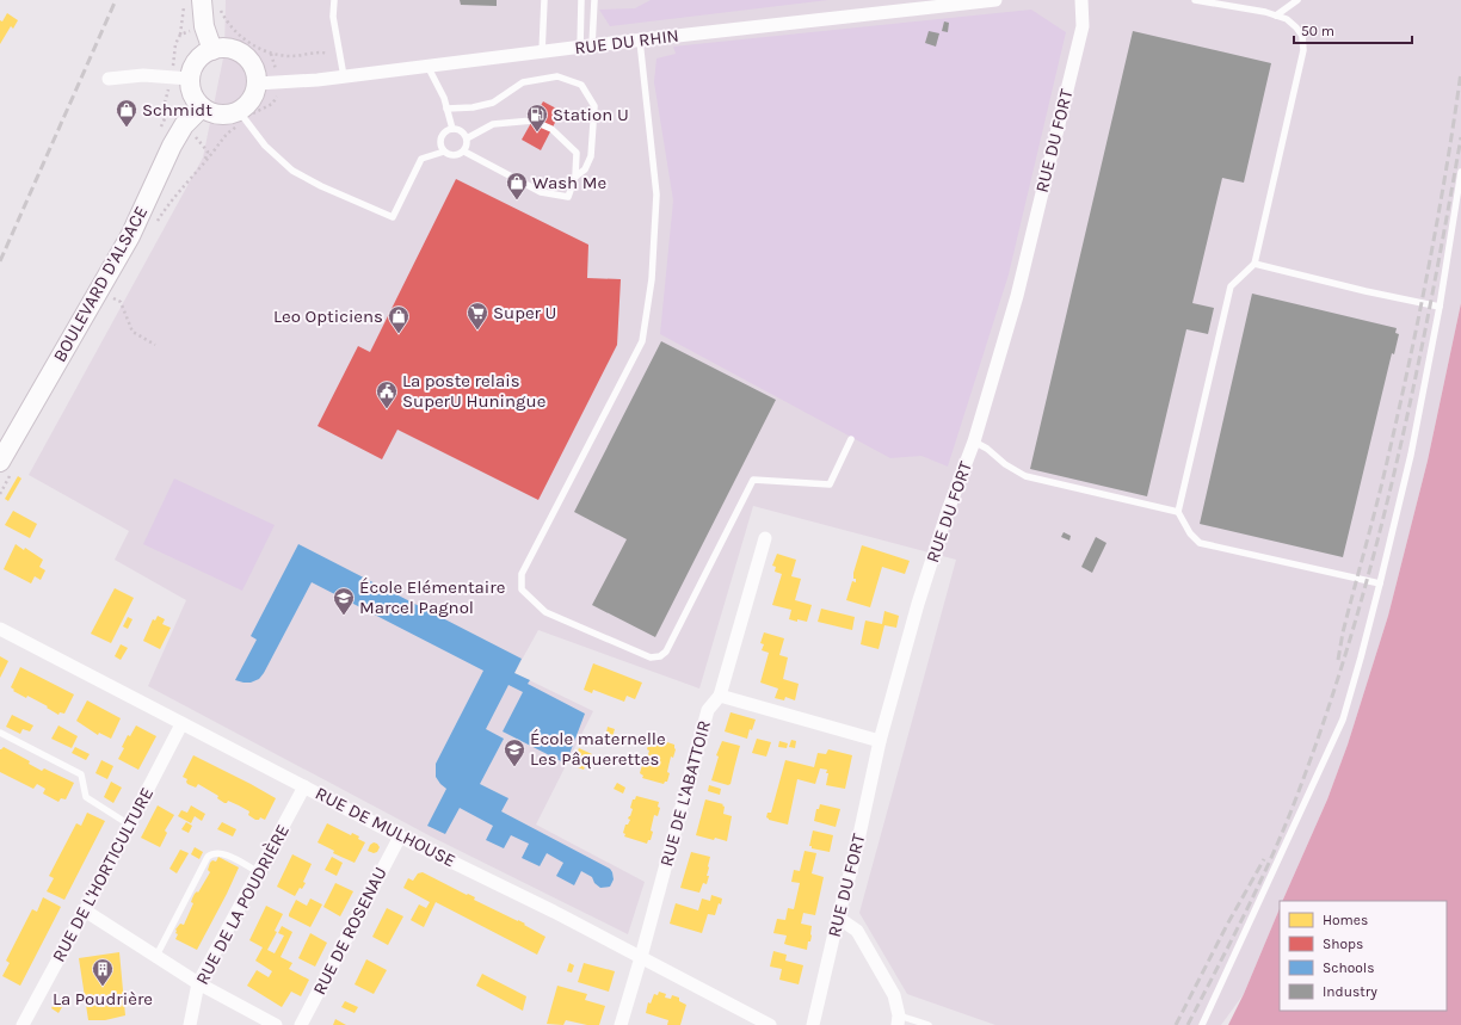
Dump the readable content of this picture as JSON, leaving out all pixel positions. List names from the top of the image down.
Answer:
{
  "streets": {
    "main road": ["BOULEVARD D'ALSACE"],
    "street": [
      "RUE DU RHIN",
      "RUE DU FORT",
      "RUE DE L'ABATTOIR",
      "RUE DE MULHOUSE",
      "RUE DE L'HORTICULTURE",
      "RUE DE LA POUDRIÈRE",
      "RUE DE ROSENAU"
    ]
  },
  "crossings": [
    ["RUE DU RHIN", "BOULEVARD D'ALSACE"],
    ["RUE DE L'ABATTOIR", "RUE DE MULHOUSE"],
    ["RUE DE MULHOUSE", "RUE DE L'HORTICULTURE"],
    ["RUE DE MULHOUSE", "RUE DE LA POUDRIÈRE"],
    ["RUE DE MULHOUSE", "RUE DE ROSENAU"]
  ],
  "places": {
    "shop": ["Schmidt", "Wash Me", "Leo Opticiens"],
    "fuel station": ["Station U"],
    "supermarket": ["Super U"],
    "public building": ["La poste relais SuperU Huningue"],
    "school or university": ["École Elémentaire Marcel Pagnol", "École maternelle Les Pâquerettes"],
    "building": ["La Poudrière"]
  },
  "legend": [
    "Homes",
    "Shops",
    "Schools",
    "Industry"
  ],
  "scale_bar": "50 m"
}
